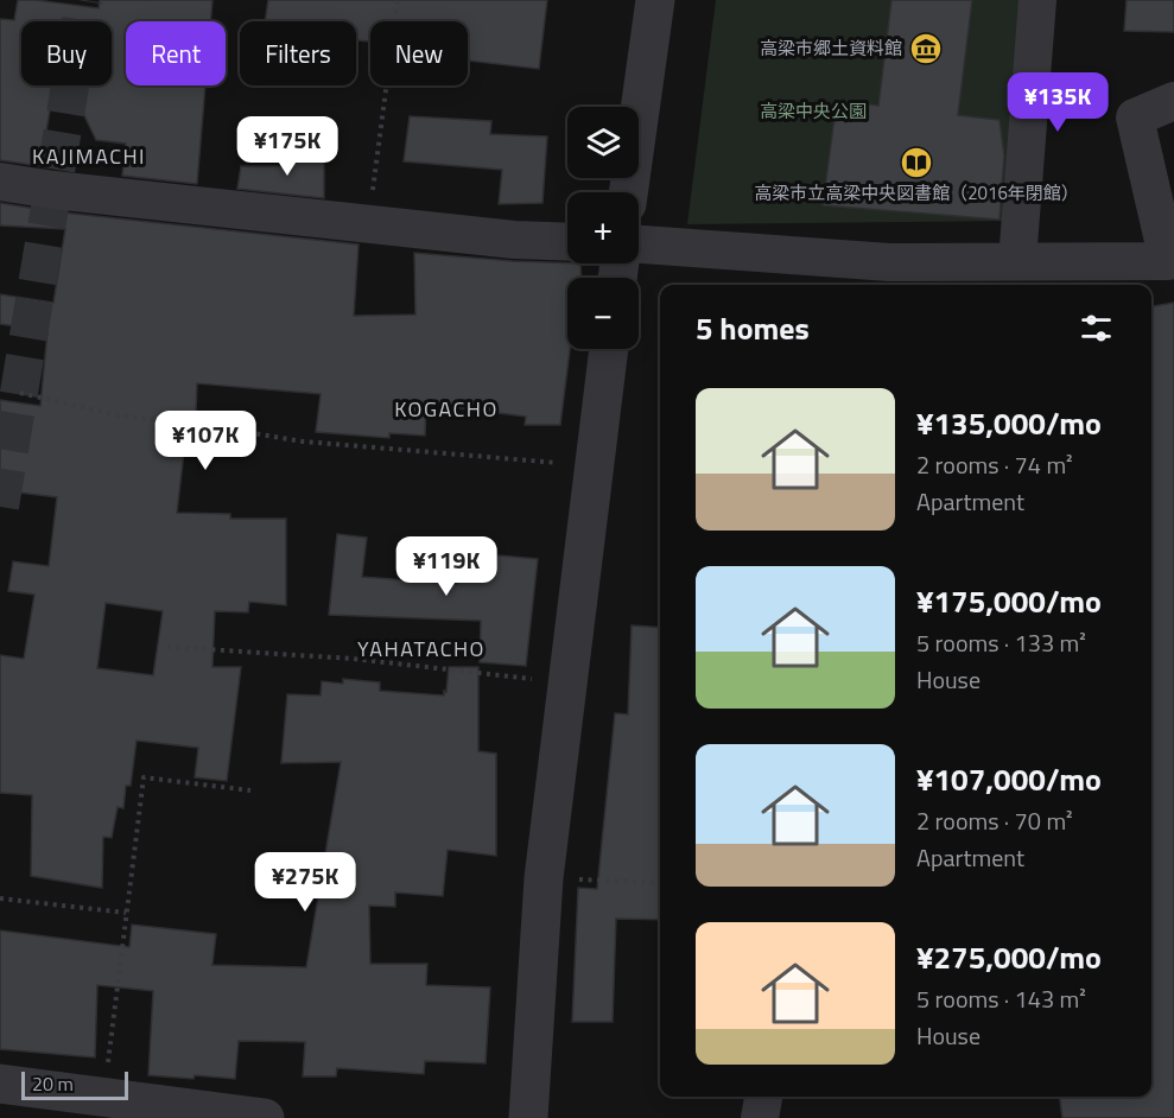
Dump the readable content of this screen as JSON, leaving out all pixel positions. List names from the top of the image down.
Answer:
{
  "districts": ["KAJIMACHI", "KOGACHO", "YAHATACHO"],
  "parks": ["高梁中央公園"],
  "places": {
    "museum": ["高梁市郷土資料館"],
    "library": ["高梁市立高梁中央図書館（2016年閉館）"]
  },
  "scale_bar": "20 m",
  "page": {
    "chip": [
      "Buy",
      "Rent",
      "Filters",
      "New"
    ],
    "price": [
      "¥135K",
      "¥175K",
      "¥107K",
      "¥119K",
      "¥275K"
    ],
    "map_buttons": ["+", "−"],
    "heading": "5 homes",
    "list": [
      {
        "name": "¥135,000/mo",
        "note": "2 rooms · 74 m² · Apartment"
      },
      {
        "name": "¥175,000/mo",
        "note": "5 rooms · 133 m² · House"
      },
      {
        "name": "¥107,000/mo",
        "note": "2 rooms · 70 m² · Apartment"
      },
      {
        "name": "¥275,000/mo",
        "note": "5 rooms · 143 m² · House"
      }
    ],
    "scale": "20 m"
  }
}
